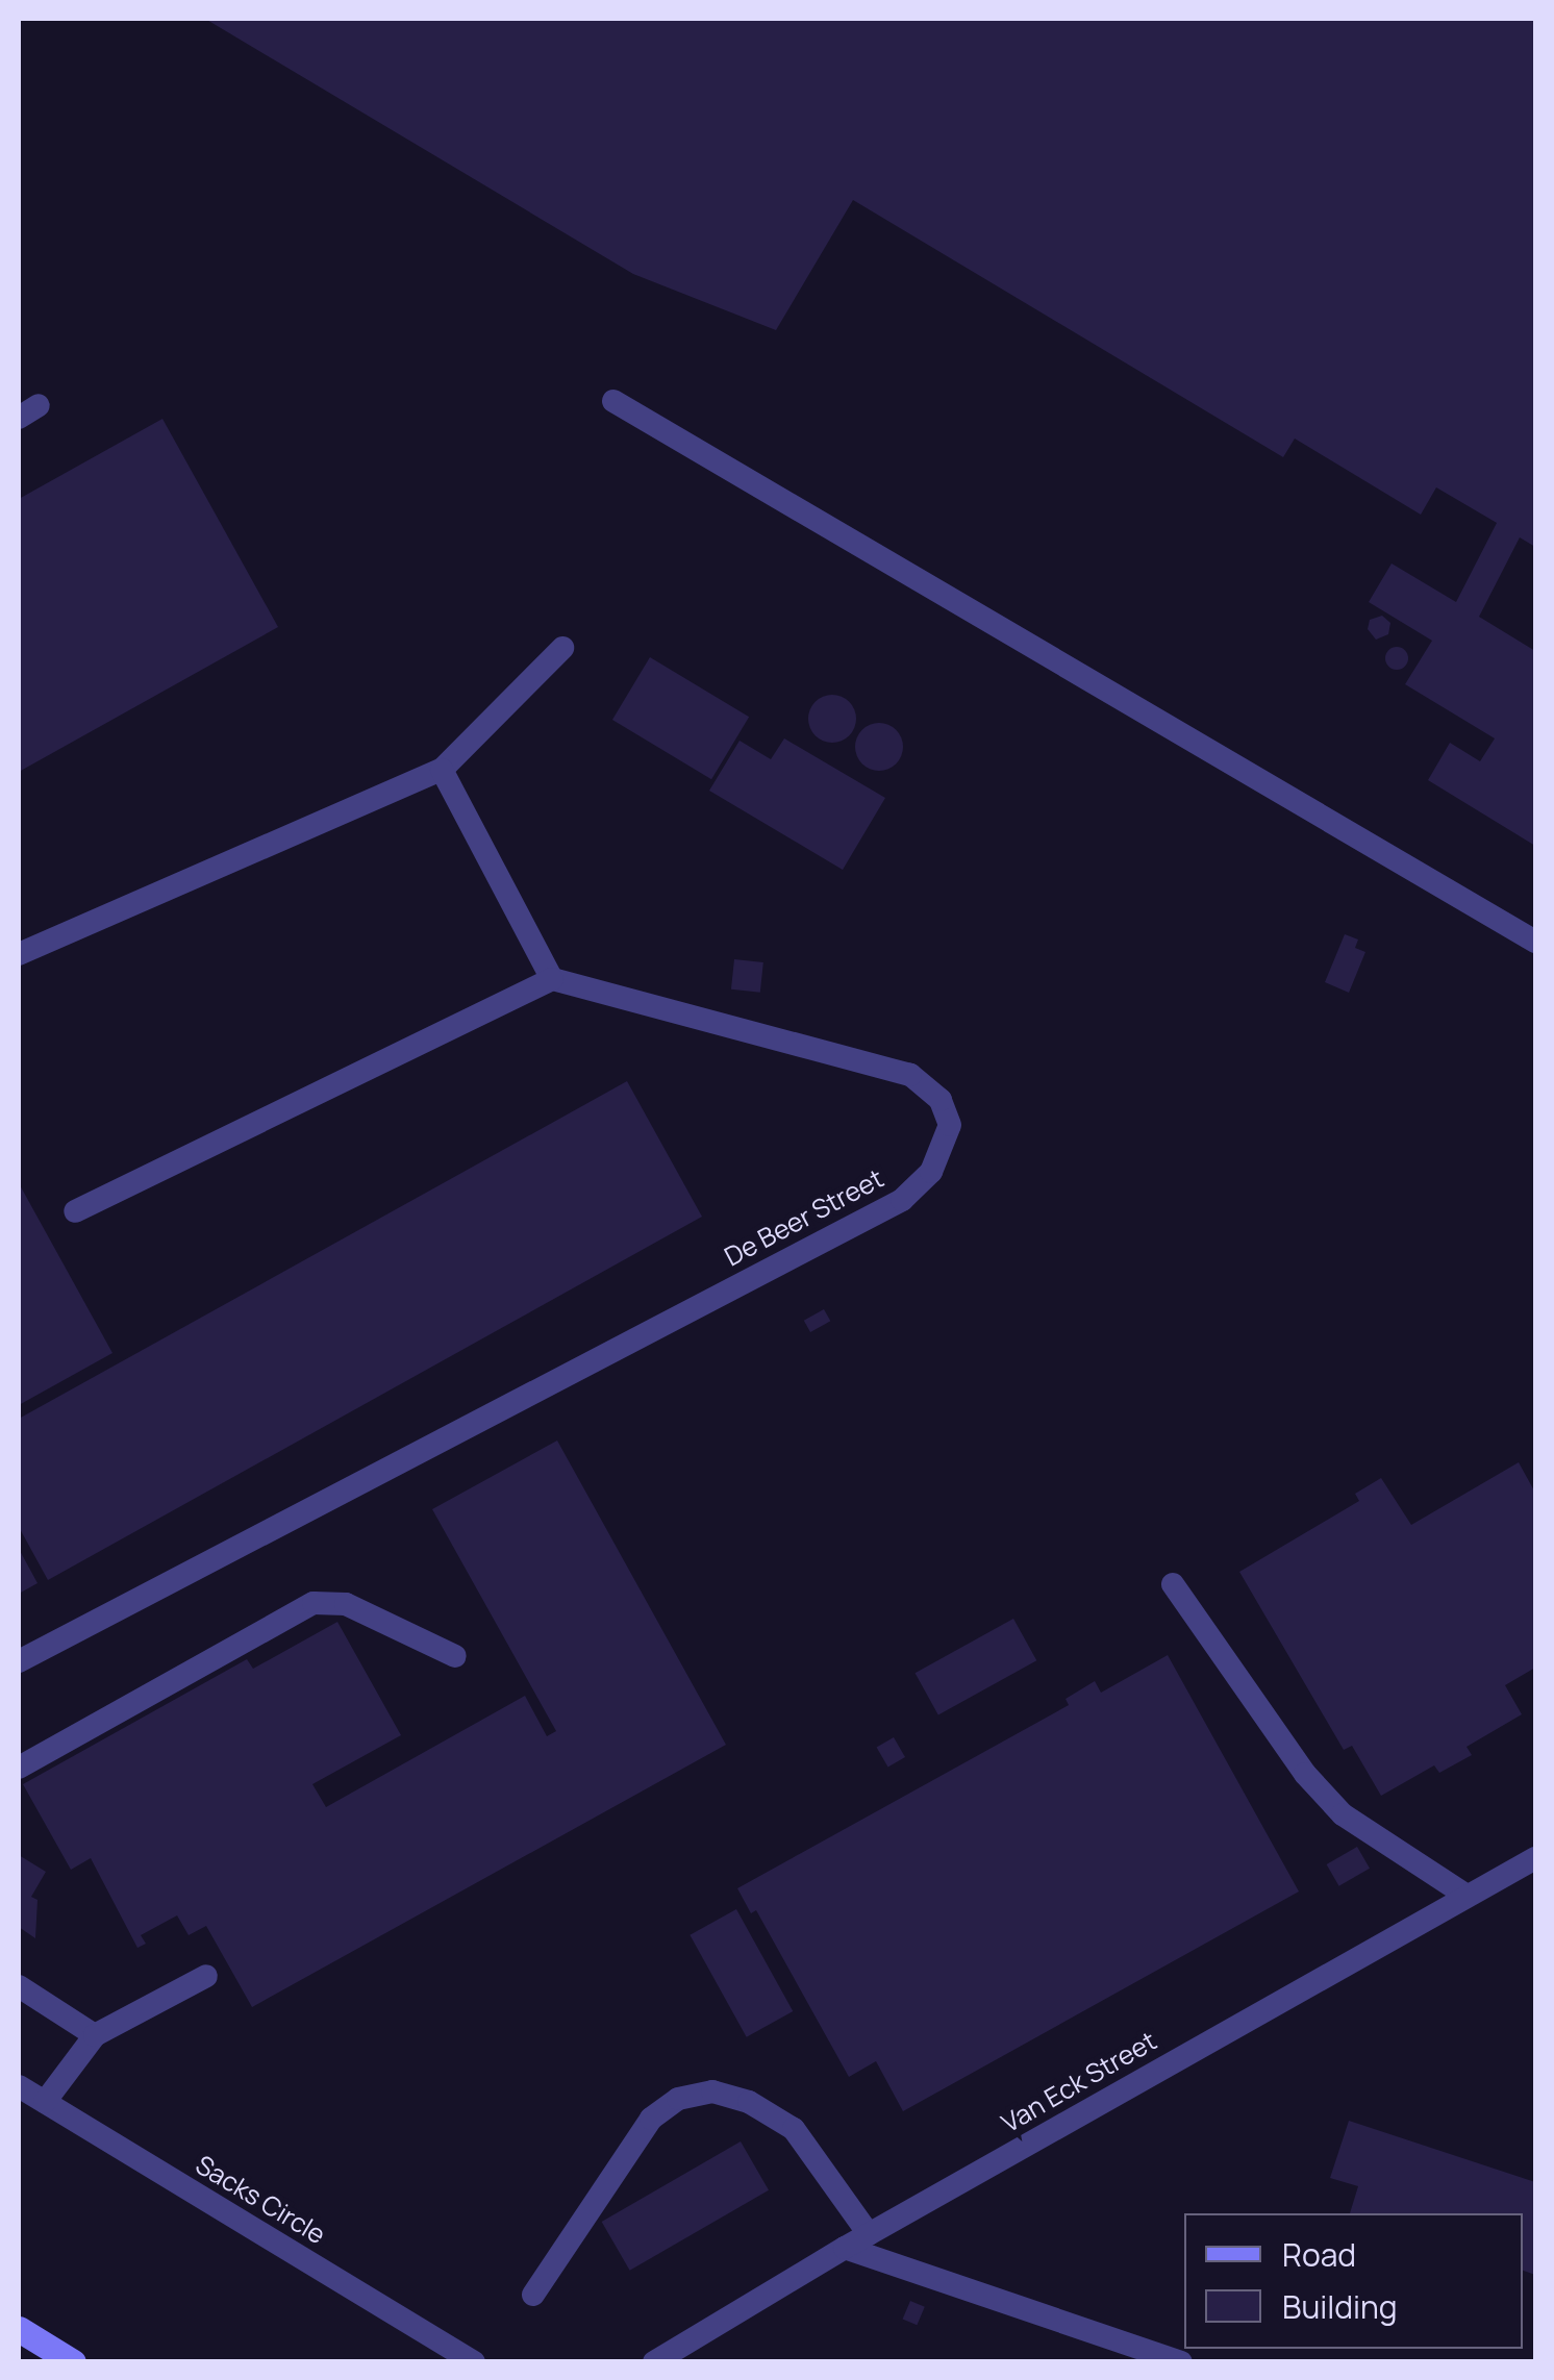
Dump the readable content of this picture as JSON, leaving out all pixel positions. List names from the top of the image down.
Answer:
{
  "streets": {
    "lane": ["De Beer Street", "Van Eck Street", "Sacks Circle"]
  },
  "legend": ["Road", "Building"]
}
